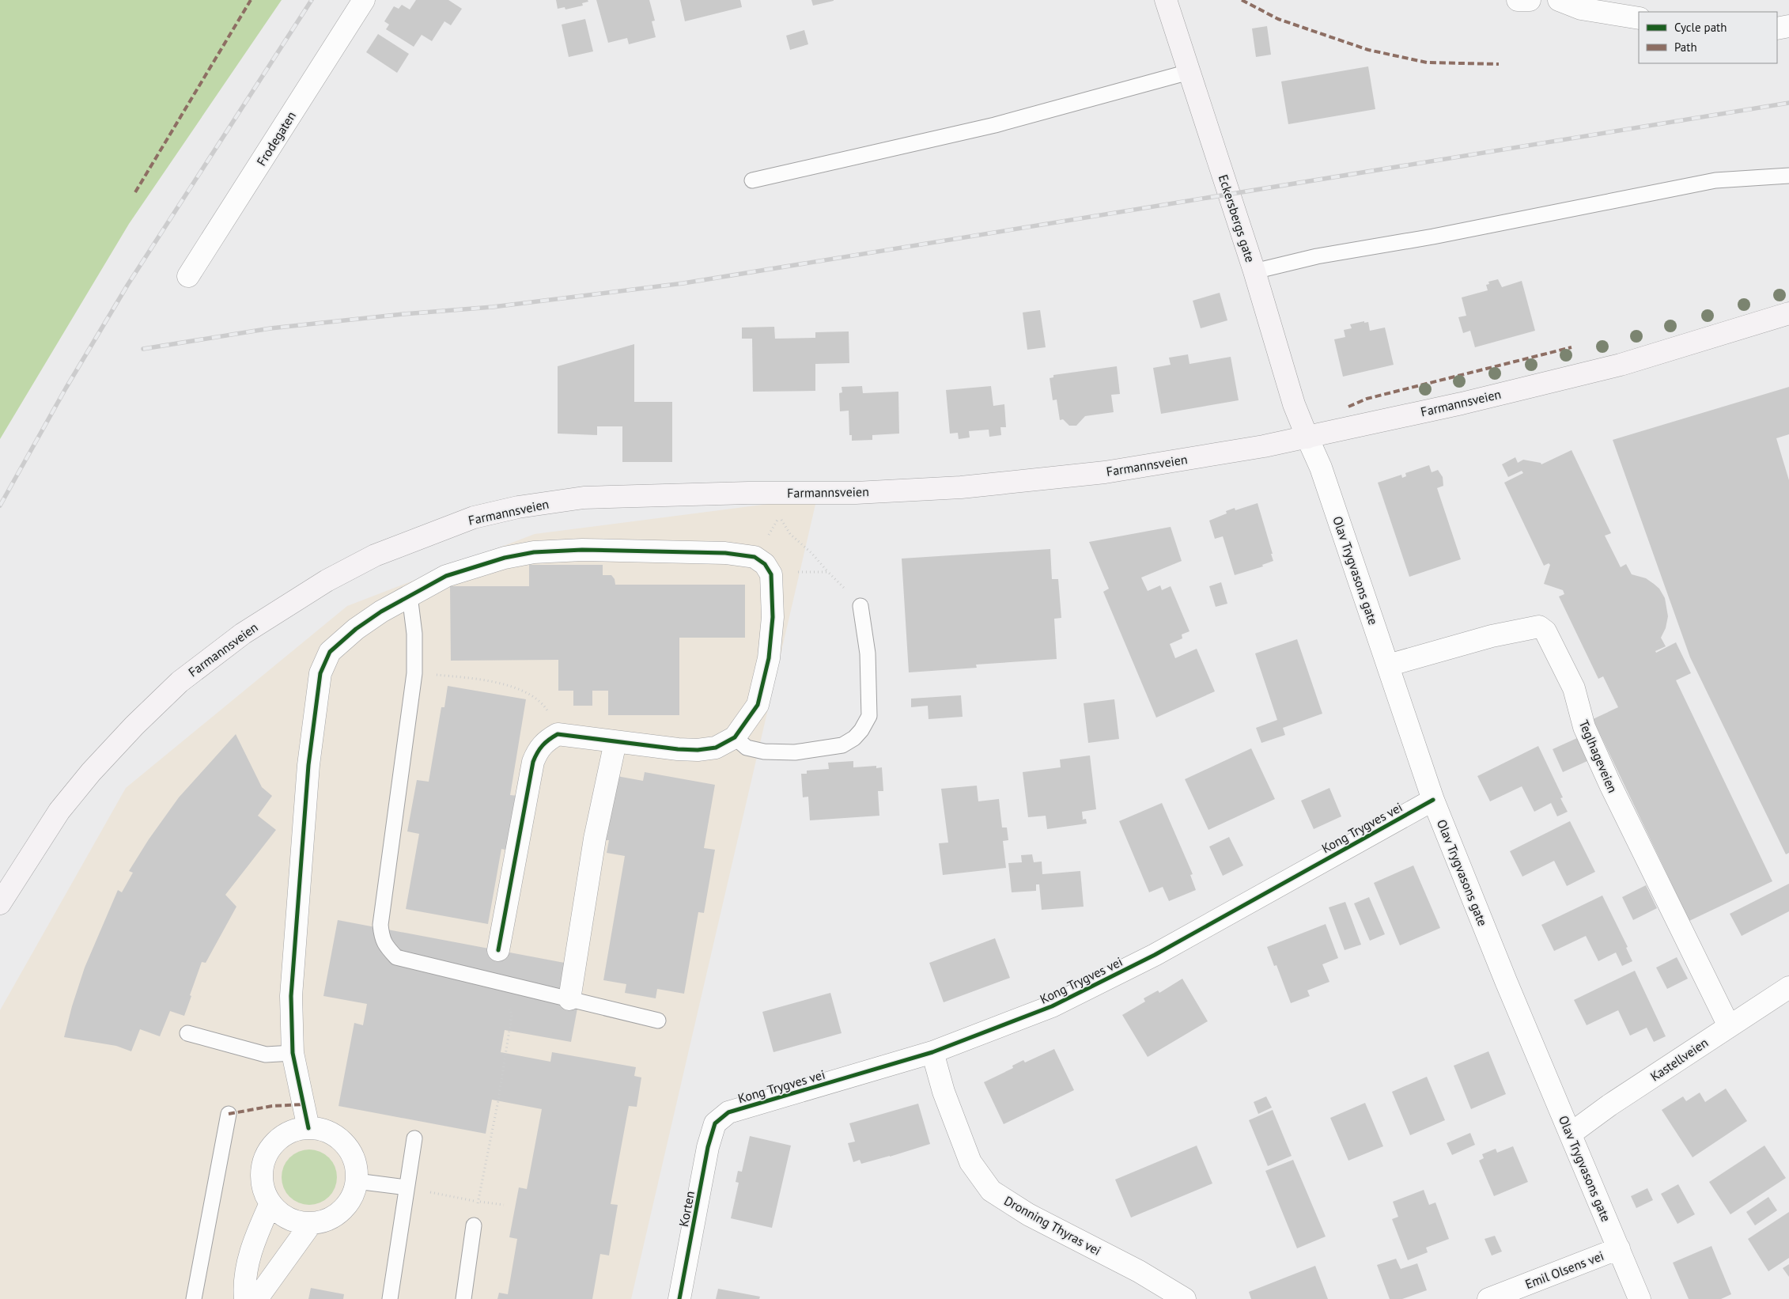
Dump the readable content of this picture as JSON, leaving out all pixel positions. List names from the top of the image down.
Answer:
{
  "streets": {
    "main road": ["Eckersbergs gate", "Farmannsveien"],
    "street": [
      "Frodegaten",
      "Olav Trygvasons gate",
      "Teglhageveien",
      "Kong Trygves vei",
      "Kastellveien",
      "Korten",
      "Dronning Thyras vei",
      "Emil Olsens vei"
    ]
  },
  "crossings": [
    ["Eckersbergs gate", "Farmannsveien"],
    ["Eckersbergs gate", "Olav Trygvasons gate"],
    ["Farmannsveien", "Olav Trygvasons gate"],
    ["Olav Trygvasons gate", "Teglhageveien"],
    ["Olav Trygvasons gate", "Kong Trygves vei"],
    ["Olav Trygvasons gate", "Kastellveien"],
    ["Olav Trygvasons gate", "Emil Olsens vei"],
    ["Teglhageveien", "Kastellveien"],
    ["Kong Trygves vei", "Korten"],
    ["Kong Trygves vei", "Dronning Thyras vei"]
  ],
  "legend": ["Cycle path", "Path"]
}
